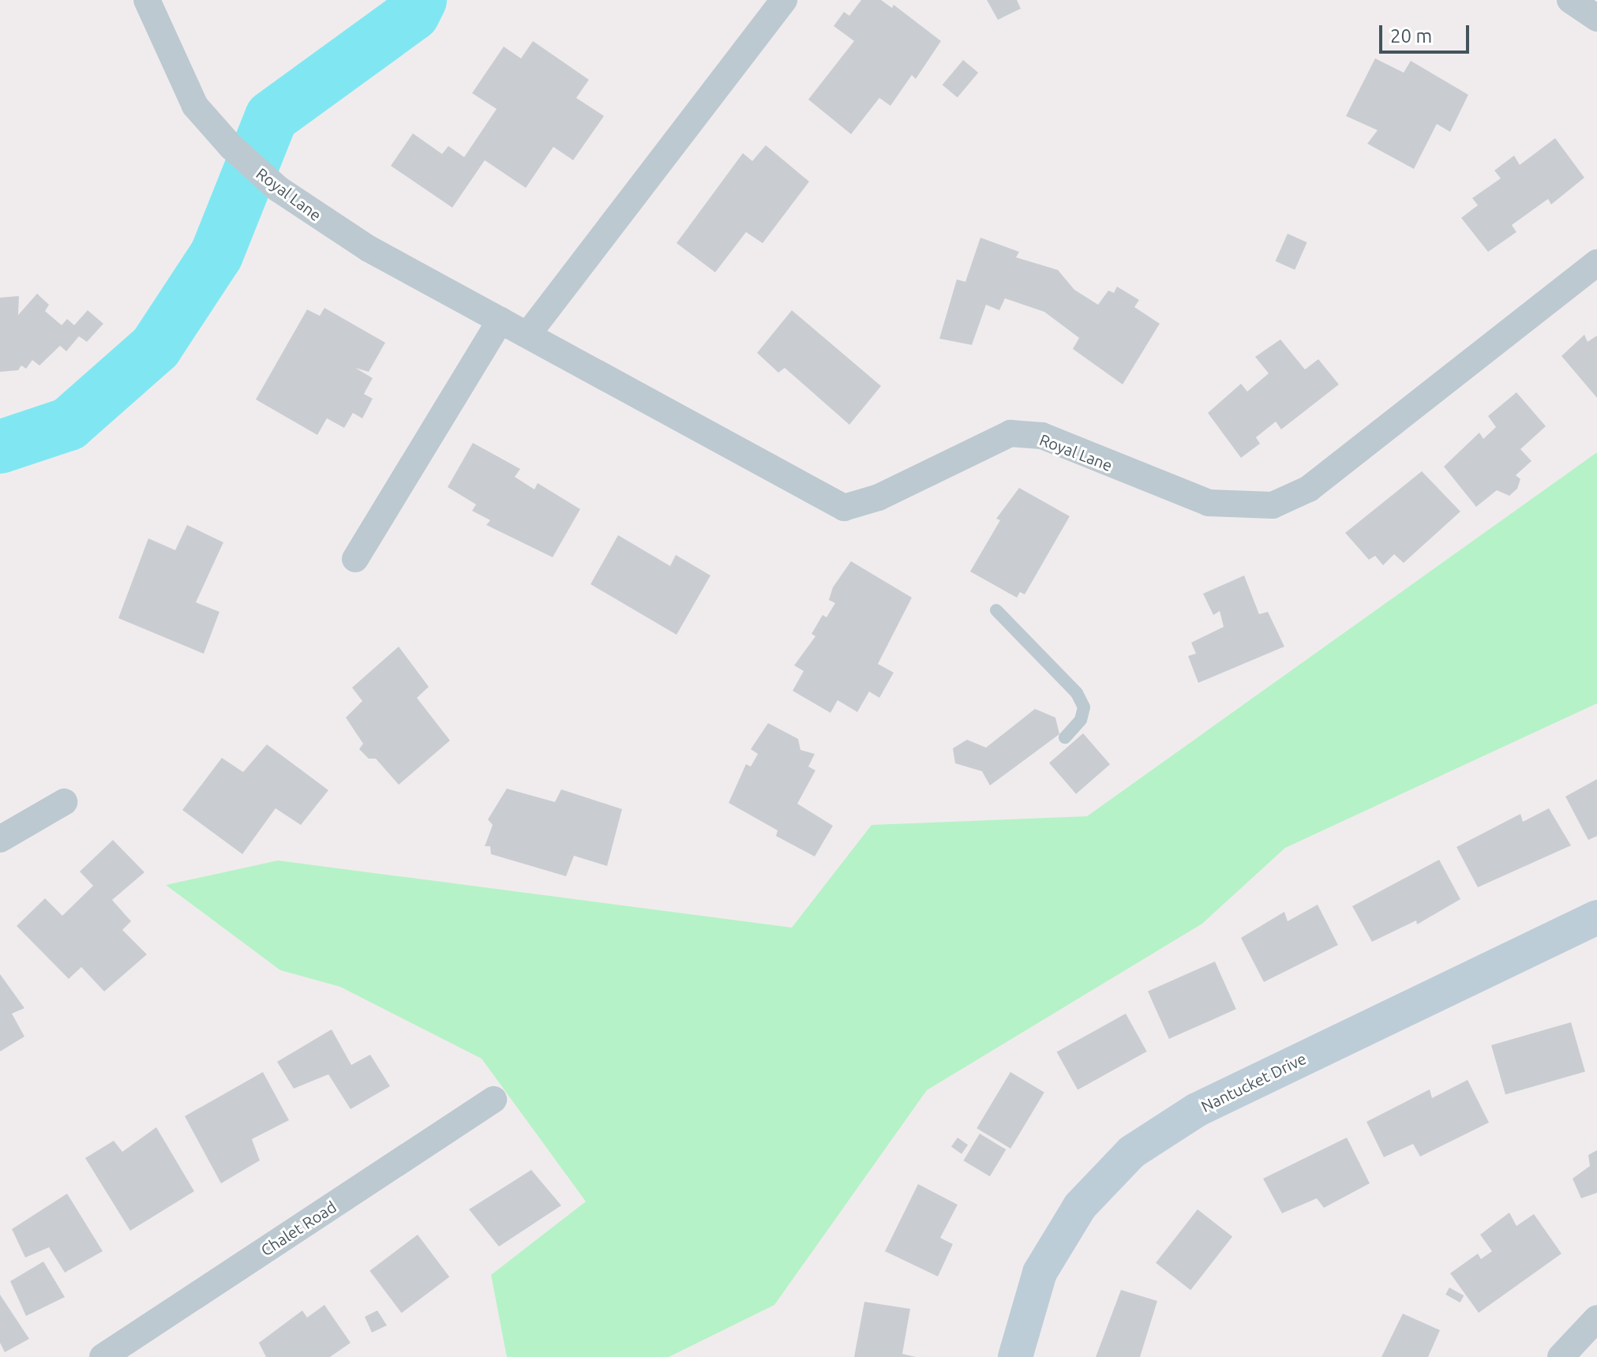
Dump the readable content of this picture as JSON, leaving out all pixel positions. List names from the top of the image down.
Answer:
{
  "streets": {
    "street": ["Royal Lane", "Nantucket Drive", "Chalet Road"]
  },
  "scale_bar": "20 m"
}
